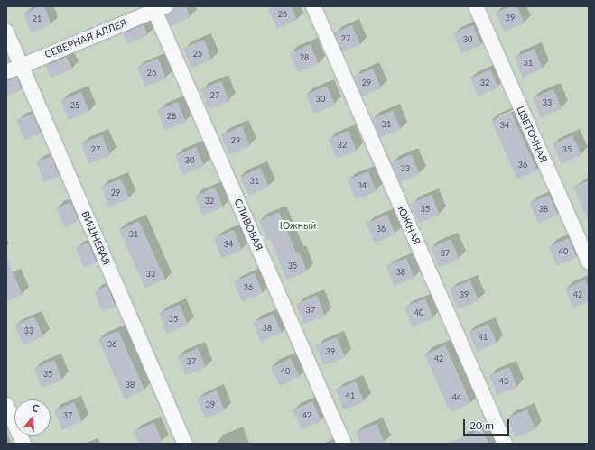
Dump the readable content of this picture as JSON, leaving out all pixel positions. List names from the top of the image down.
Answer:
{
  "streets": {
    "street": [
      "СЕВЕРНАЯ АЛЛЕЯ",
      "ЦВЕТОЧНАЯ",
      "СЛИВОВАЯ",
      "ЮЖНАЯ",
      "ВИШНЕВАЯ"
    ]
  },
  "crossings": [
    ["СЕВЕРНАЯ АЛЛЕЯ", "СЛИВОВАЯ"],
    ["СЕВЕРНАЯ АЛЛЕЯ", "ВИШНЕВАЯ"]
  ],
  "parks": ["Южный"],
  "house_numbers": [
    "26",
    "29",
    "21",
    "27",
    "30",
    "25",
    "28",
    "31",
    "26",
    "29",
    "32",
    "27",
    "30",
    "33",
    "25",
    "28",
    "31",
    "34",
    "29",
    "32",
    "27",
    "35",
    "30",
    "36",
    "33",
    "31",
    "34",
    "29",
    "32",
    "35",
    "38",
    "36",
    "31",
    "34",
    "40",
    "37",
    "35",
    "38",
    "33",
    "36",
    "39",
    "42",
    "37",
    "40",
    "35",
    "38",
    "33",
    "41",
    "36",
    "39",
    "42",
    "37",
    "40",
    "35",
    "43",
    "38",
    "41",
    "44",
    "39",
    "37",
    "42"
  ],
  "scale_bar": "20 m",
  "north": "top"
}
